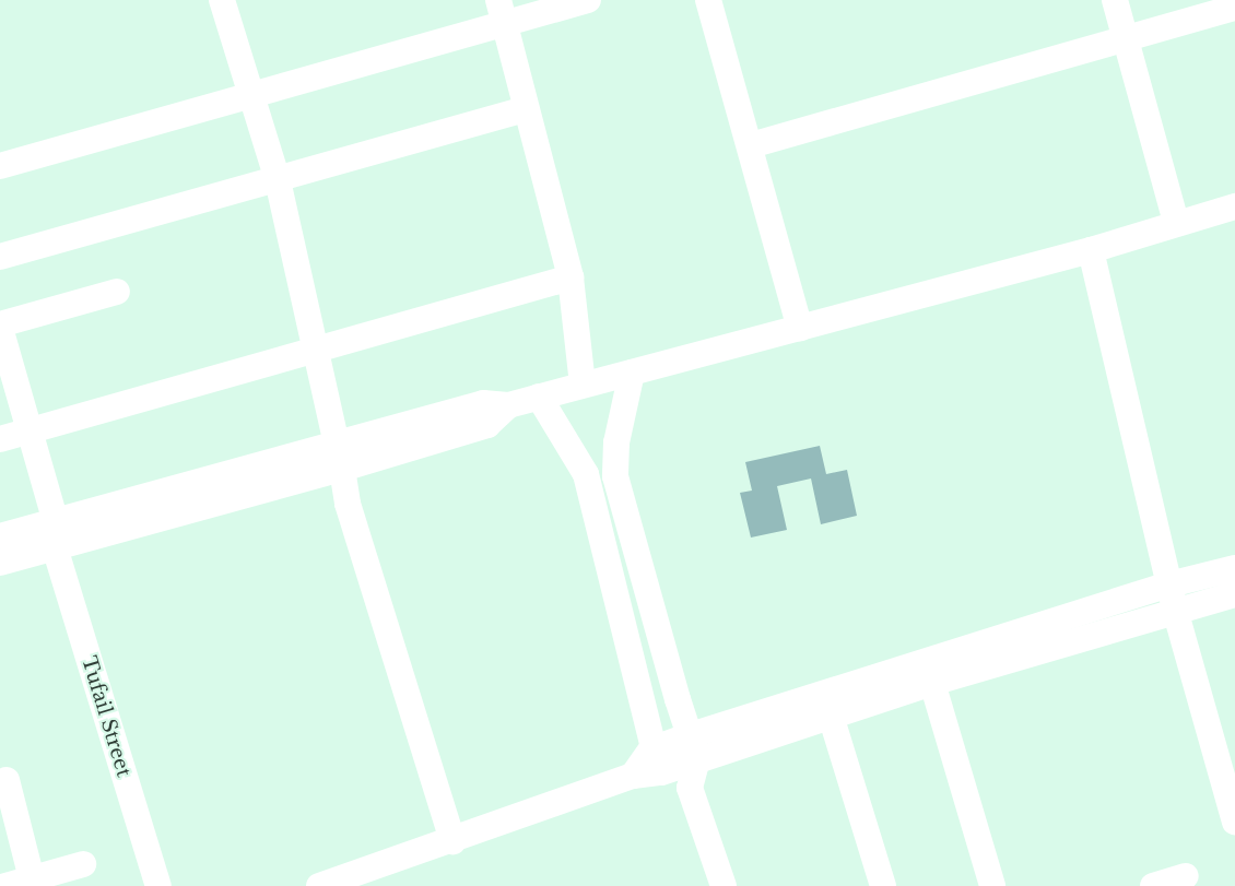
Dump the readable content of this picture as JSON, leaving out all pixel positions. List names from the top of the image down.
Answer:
{
  "streets": {
    "street": ["Tufail Street"]
  }
}
